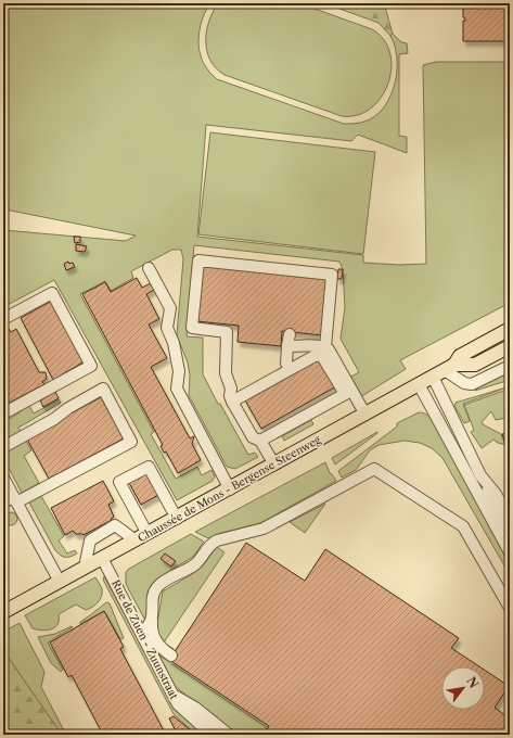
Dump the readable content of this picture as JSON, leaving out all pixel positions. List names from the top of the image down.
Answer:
{
  "streets": {
    "main road": ["Chaussée de Mons - Bergense Steenweg"],
    "street": ["Rue de Zuen - Zuunstraat"]
  },
  "crossings": [
    ["Chaussée de Mons - Bergense Steenweg", "Rue de Zuen - Zuunstraat"]
  ],
  "north": "top right"
}
